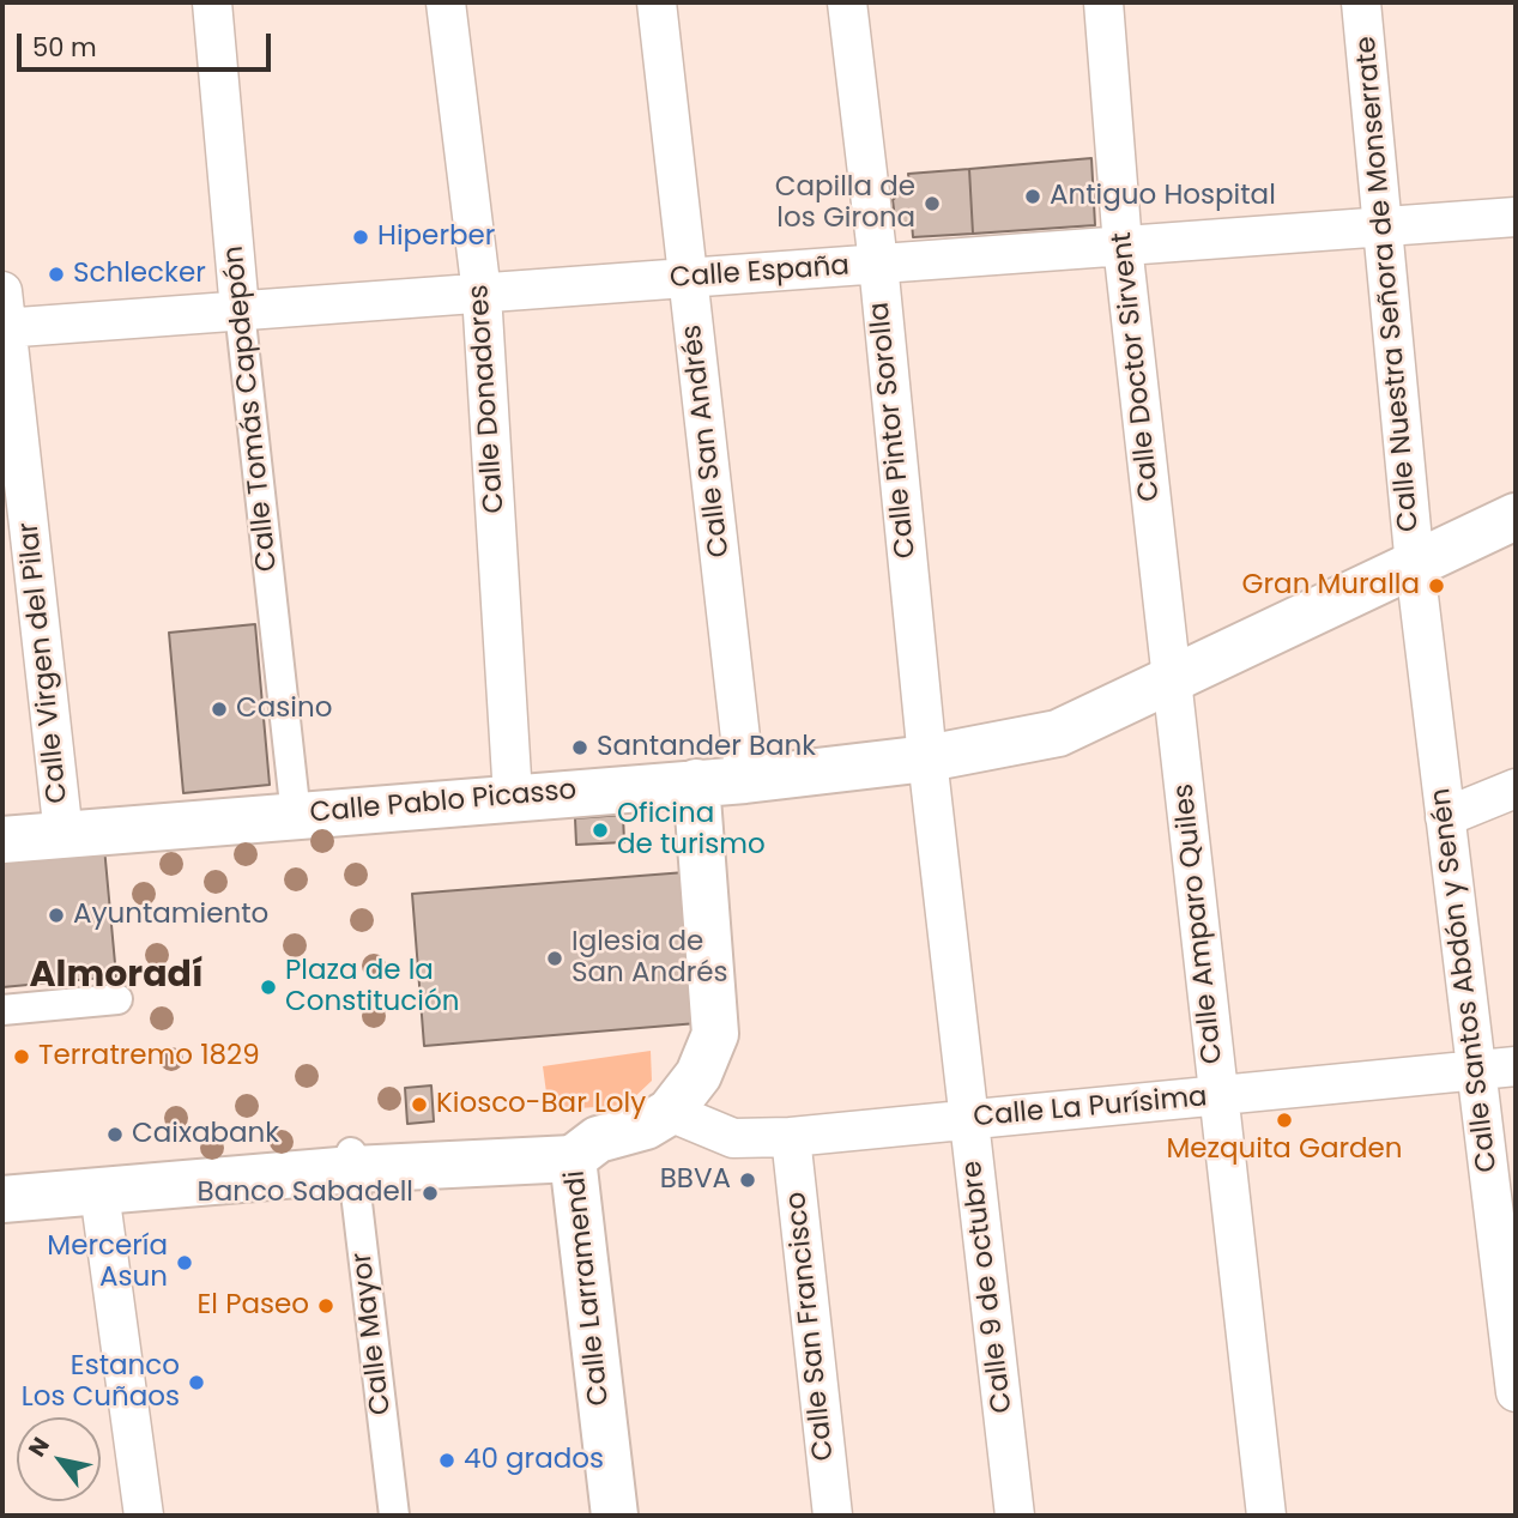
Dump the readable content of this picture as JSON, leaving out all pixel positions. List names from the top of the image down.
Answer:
{
  "streets": {
    "main road": ["Calle Pablo Picasso", "Calle Larramendi"],
    "street": [
      "Calle España",
      "Calle Nuestra Señora de Monserrate",
      "Calle Doctor Sirvent",
      "Calle Donadores",
      "Calle Tomás Capdepón",
      "Calle Pintor Sorolla",
      "Calle San Andrés",
      "Calle Virgen del Pilar",
      "Calle Amparo Quiles",
      "Calle Santos Abdón y Senén",
      "Calle La Purísima",
      "Calle 9 de octubre",
      "Calle San Francisco",
      "Calle Mayor"
    ]
  },
  "crossings": [
    ["Calle España", "Calle Nuestra Señora de Monserrate"],
    ["Calle España", "Calle Doctor Sirvent"],
    ["Calle España", "Calle Donadores"],
    ["Calle España", "Calle Tomás Capdepón"],
    ["Calle España", "Calle Pintor Sorolla"],
    ["Calle España", "Calle San Andrés"],
    ["Calle España", "Calle Virgen del Pilar"],
    ["Calle Nuestra Señora de Monserrate", "Calle Pablo Picasso"],
    ["Calle Nuestra Señora de Monserrate", "Calle Santos Abdón y Senén"],
    ["Calle Doctor Sirvent", "Calle Pablo Picasso"],
    ["Calle Doctor Sirvent", "Calle Amparo Quiles"],
    ["Calle Donadores", "Calle Pablo Picasso"],
    ["Calle Tomás Capdepón", "Calle Pablo Picasso"],
    ["Calle Pintor Sorolla", "Calle Pablo Picasso"],
    ["Calle Pintor Sorolla", "Calle 9 de octubre"],
    ["Calle San Andrés", "Calle Pablo Picasso"],
    ["Calle Virgen del Pilar", "Calle Pablo Picasso"],
    ["Calle Pablo Picasso", "Calle Amparo Quiles"],
    ["Calle Pablo Picasso", "Calle Santos Abdón y Senén"],
    ["Calle Pablo Picasso", "Calle 9 de octubre"],
    ["Calle Pablo Picasso", "Calle Larramendi"],
    ["Calle Amparo Quiles", "Calle La Purísima"],
    ["Calle Santos Abdón y Senén", "Calle La Purísima"],
    ["Calle La Purísima", "Calle 9 de octubre"],
    ["Calle La Purísima", "Calle Larramendi"],
    ["Calle La Purísima", "Calle San Francisco"]
  ],
  "districts": ["Almoradí"],
  "places": [
    "Antiguo Hospital",
    "Capilla de los Girona",
    "Hiperber",
    "Schlecker",
    "Gran Muralla",
    "Casino",
    "Santander Bank",
    "Oficina de turismo",
    "Ayuntamiento",
    "Iglesia de San Andrés",
    "Plaza de la Constitución",
    "Terratremo 1829",
    "Kiosco-Bar Loly",
    "Mezquita Garden",
    "Caixabank",
    "BBVA",
    "Banco Sabadell",
    "Mercería Asun",
    "El Paseo",
    "Estanco Los Cuñaos",
    "40 grados"
  ],
  "scale_bar": "50 m",
  "north": "top left"
}
